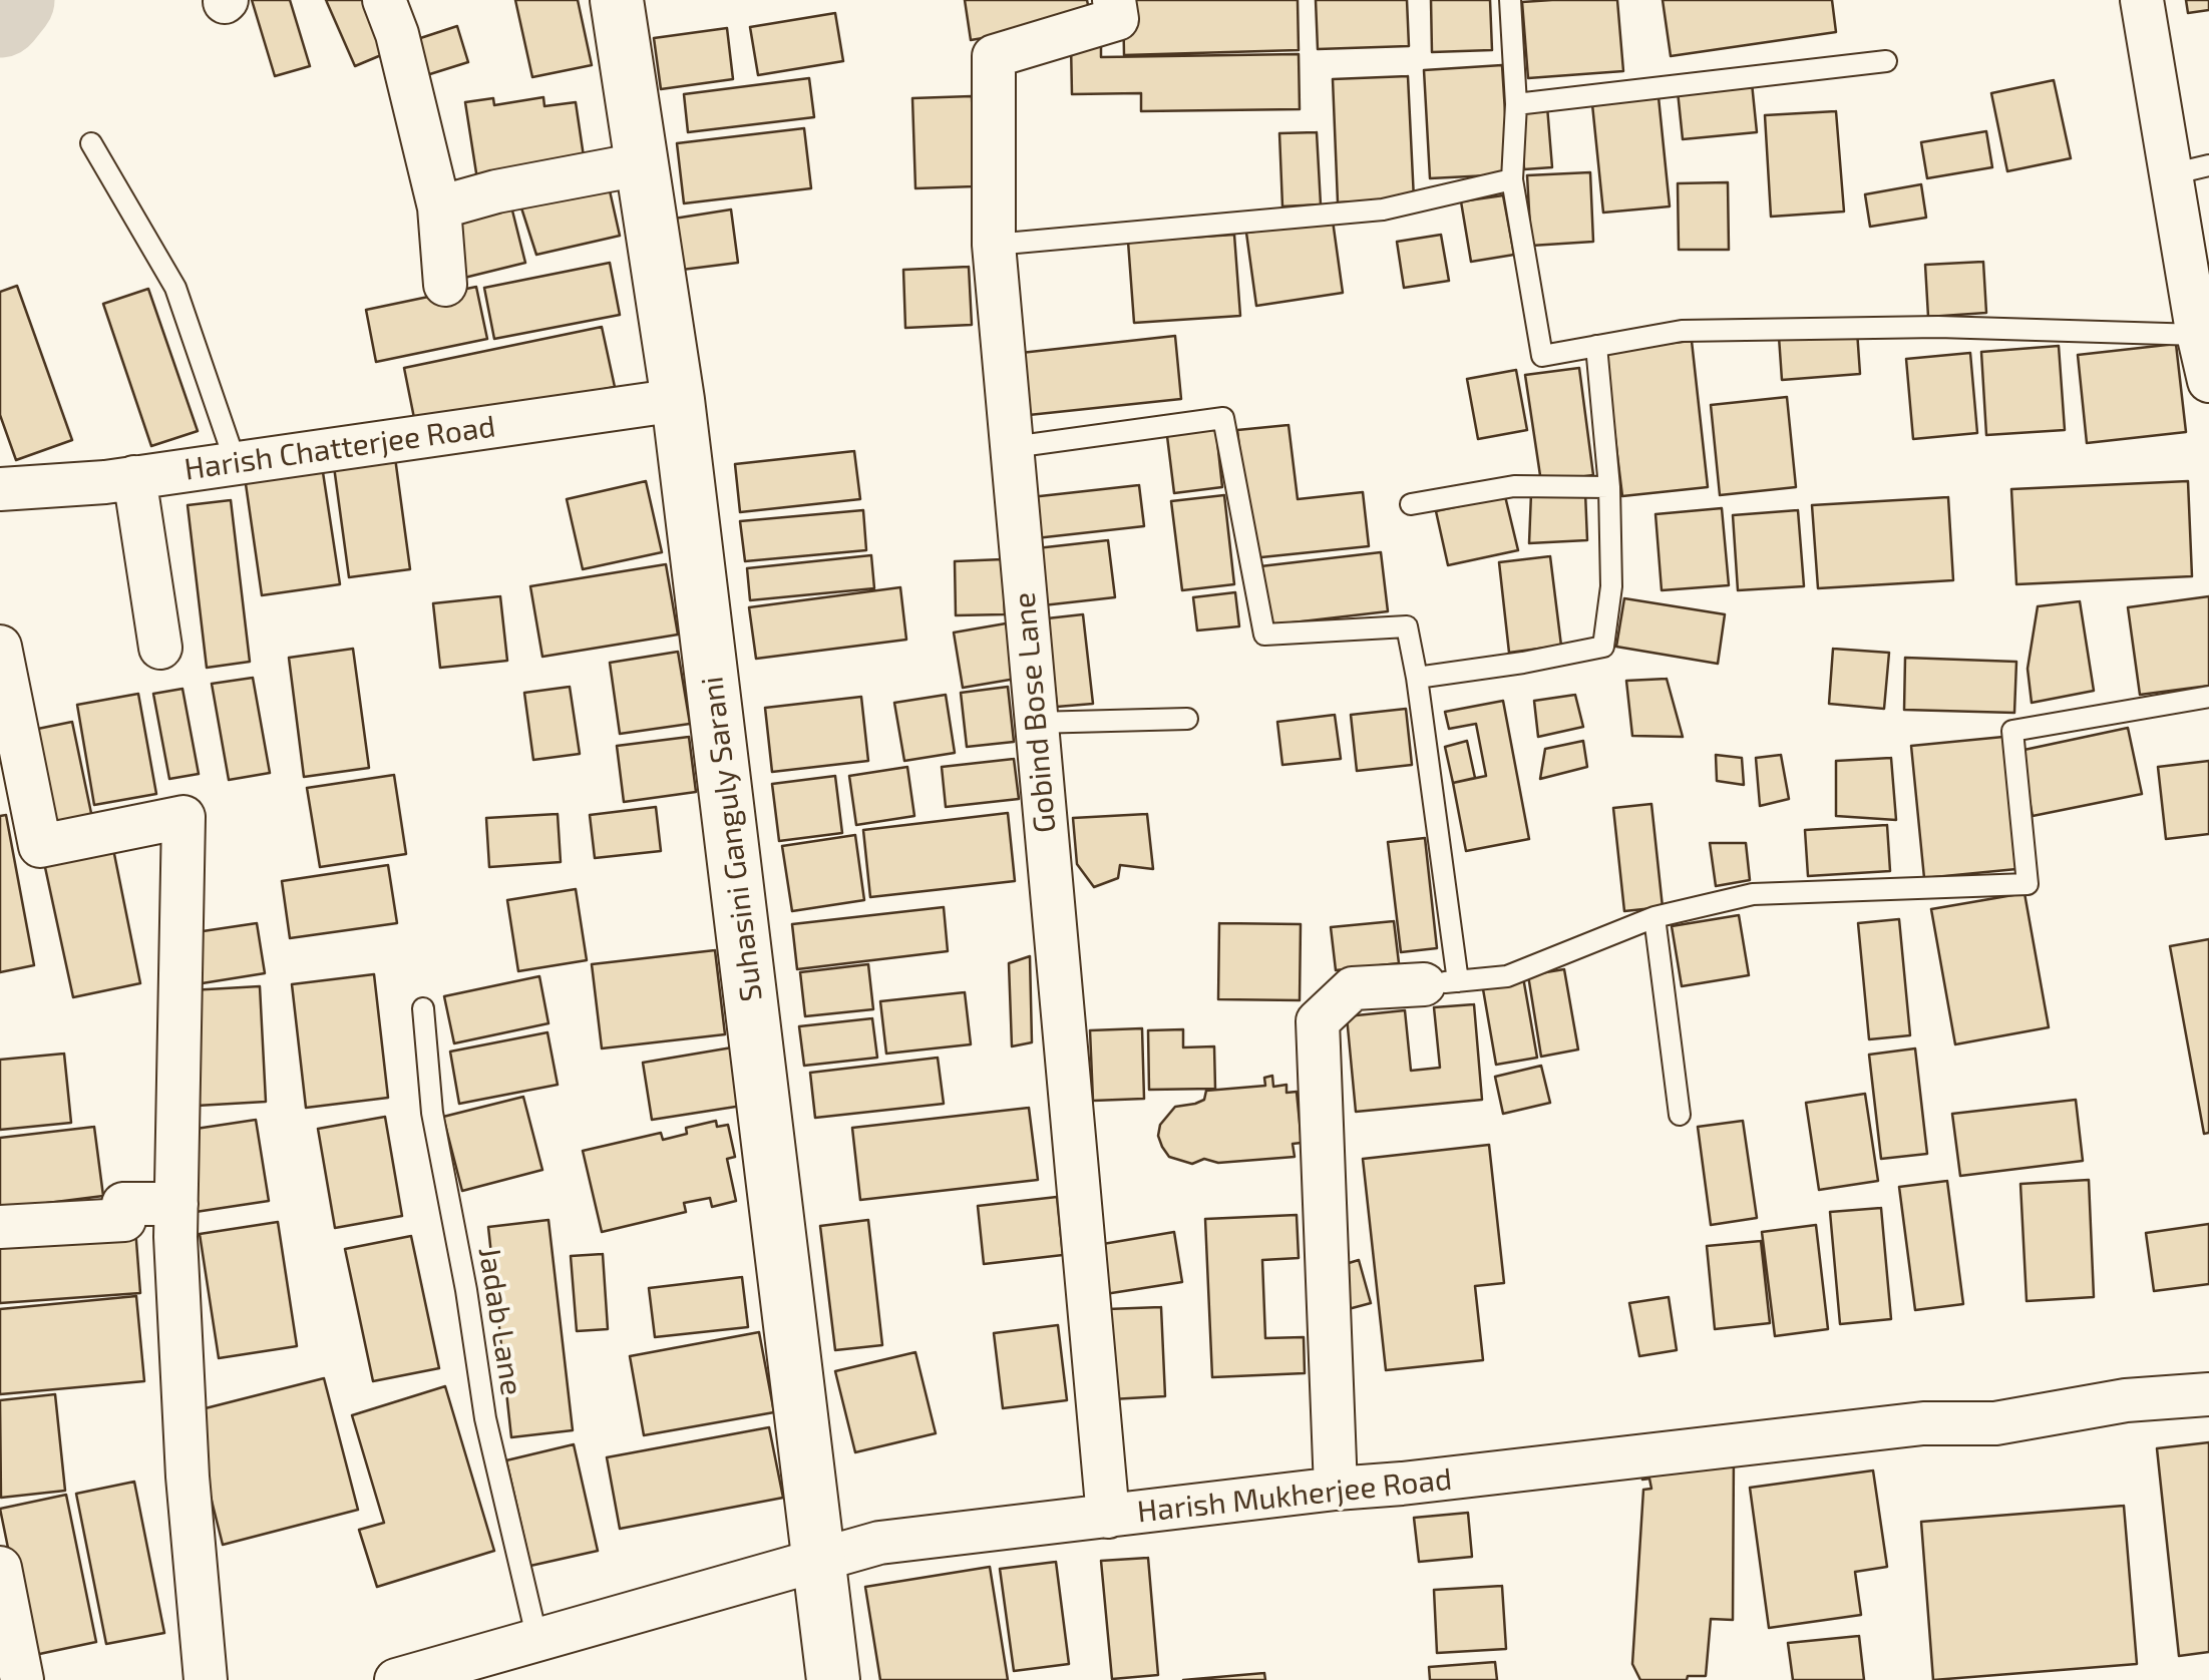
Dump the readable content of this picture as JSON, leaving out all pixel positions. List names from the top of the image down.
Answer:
{
  "streets": {
    "street": [
      "Harish Chatterjee Road",
      "Gobind Bose Lane",
      "Suhasini Ganguly Sarani",
      "Harish Mukherjee Road"
    ],
    "lane": ["Jadab Lane"]
  },
  "crossings": [
    ["Harish Chatterjee Road", "Suhasini Ganguly Sarani"],
    ["Gobind Bose Lane", "Harish Mukherjee Road"],
    ["Suhasini Ganguly Sarani", "Harish Mukherjee Road"],
    ["Jadab Lane", "Harish Mukherjee Road"]
  ]
}
